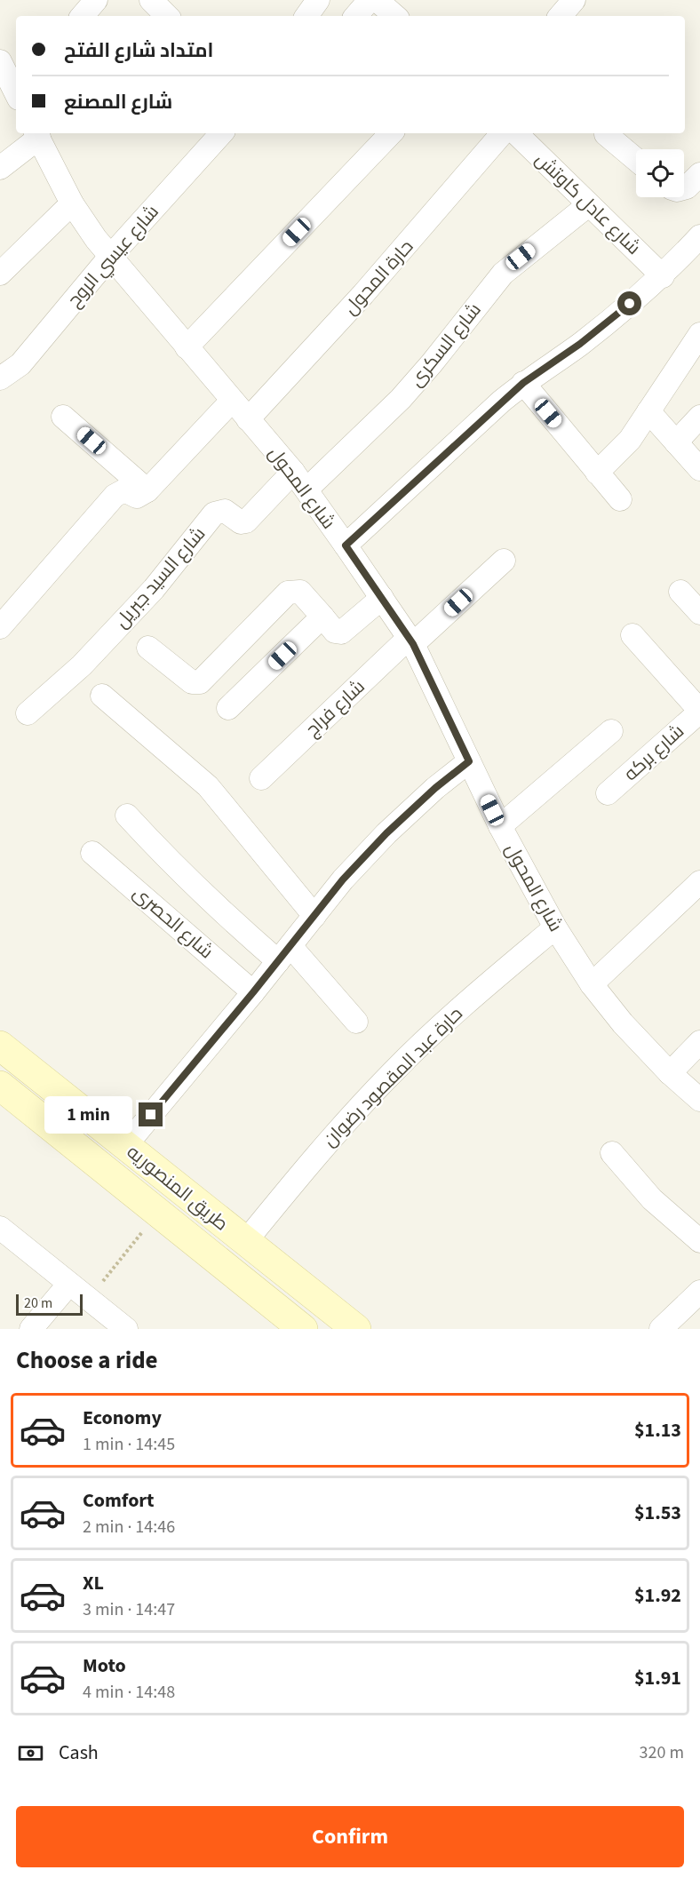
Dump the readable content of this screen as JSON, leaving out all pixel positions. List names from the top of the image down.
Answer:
{
  "streets": {
    "main road": ["طريق المنصوريه"],
    "street": [
      "شارع عادل كاوتش",
      "شارع عيسي الروح",
      "حارة المحول",
      "شارع السكرى",
      "شارع المحول",
      "شارع السيد جبريل",
      "شارع فراج",
      "شارع بركه",
      "شارع الحصرى",
      "حارة عبد المقصود رضوان"
    ]
  },
  "crossings": [
    ["شارع عادل كاوتش", "شارع السكرى"],
    ["شارع عيسي الروح", "شارع المحول"],
    ["حارة المحول", "شارع المحول"],
    ["شارع السكرى", "شارع المحول"],
    ["شارع المحول", "شارع السيد جبريل"],
    ["شارع المحول", "شارع فراج"],
    ["شارع المحول", "حارة عبد المقصود رضوان"],
    ["حارة عبد المقصود رضوان", "طريق المنصوريه"]
  ],
  "scale_bar": "20 m",
  "page": {
    "banner": ["امتداد شارع الفتح", "شارع المصنع"],
    "bubble": "1 min",
    "scale": "20 m",
    "heading": "Choose a ride",
    "list": [
      {
        "name": "Economy",
        "note": "1 min · 14:45",
        "value": "$1.13"
      },
      {
        "name": "Comfort",
        "note": "2 min · 14:46",
        "value": "$1.53"
      },
      {
        "name": "XL",
        "note": "3 min · 14:47",
        "value": "$1.92"
      },
      {
        "name": "Moto",
        "note": "4 min · 14:48",
        "value": "$1.91"
      }
    ],
    "pay": ["Cash", "320 m"],
    "buttons": "Confirm"
  }
}
